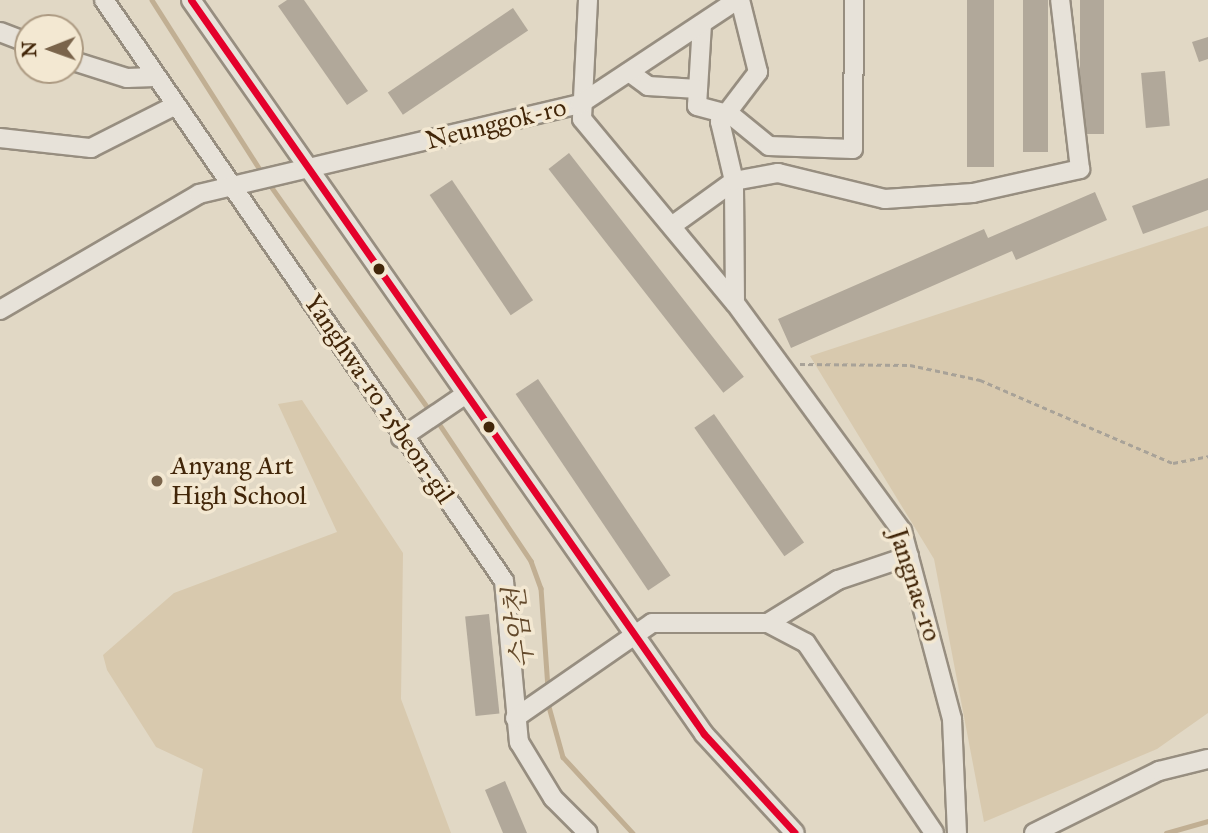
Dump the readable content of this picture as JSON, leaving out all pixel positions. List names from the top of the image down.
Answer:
{
  "streets": {
    "street": ["Neunggok-ro", "Yanghwa-ro 25beon-gil", "Jangnae-ro"]
  },
  "crossings": [
    ["Neunggok-ro", "Yanghwa-ro 25beon-gil"],
    ["Neunggok-ro", "Jangnae-ro"]
  ],
  "water": ["수암천"],
  "places": ["Anyang Art High School"],
  "north": "left"
}
